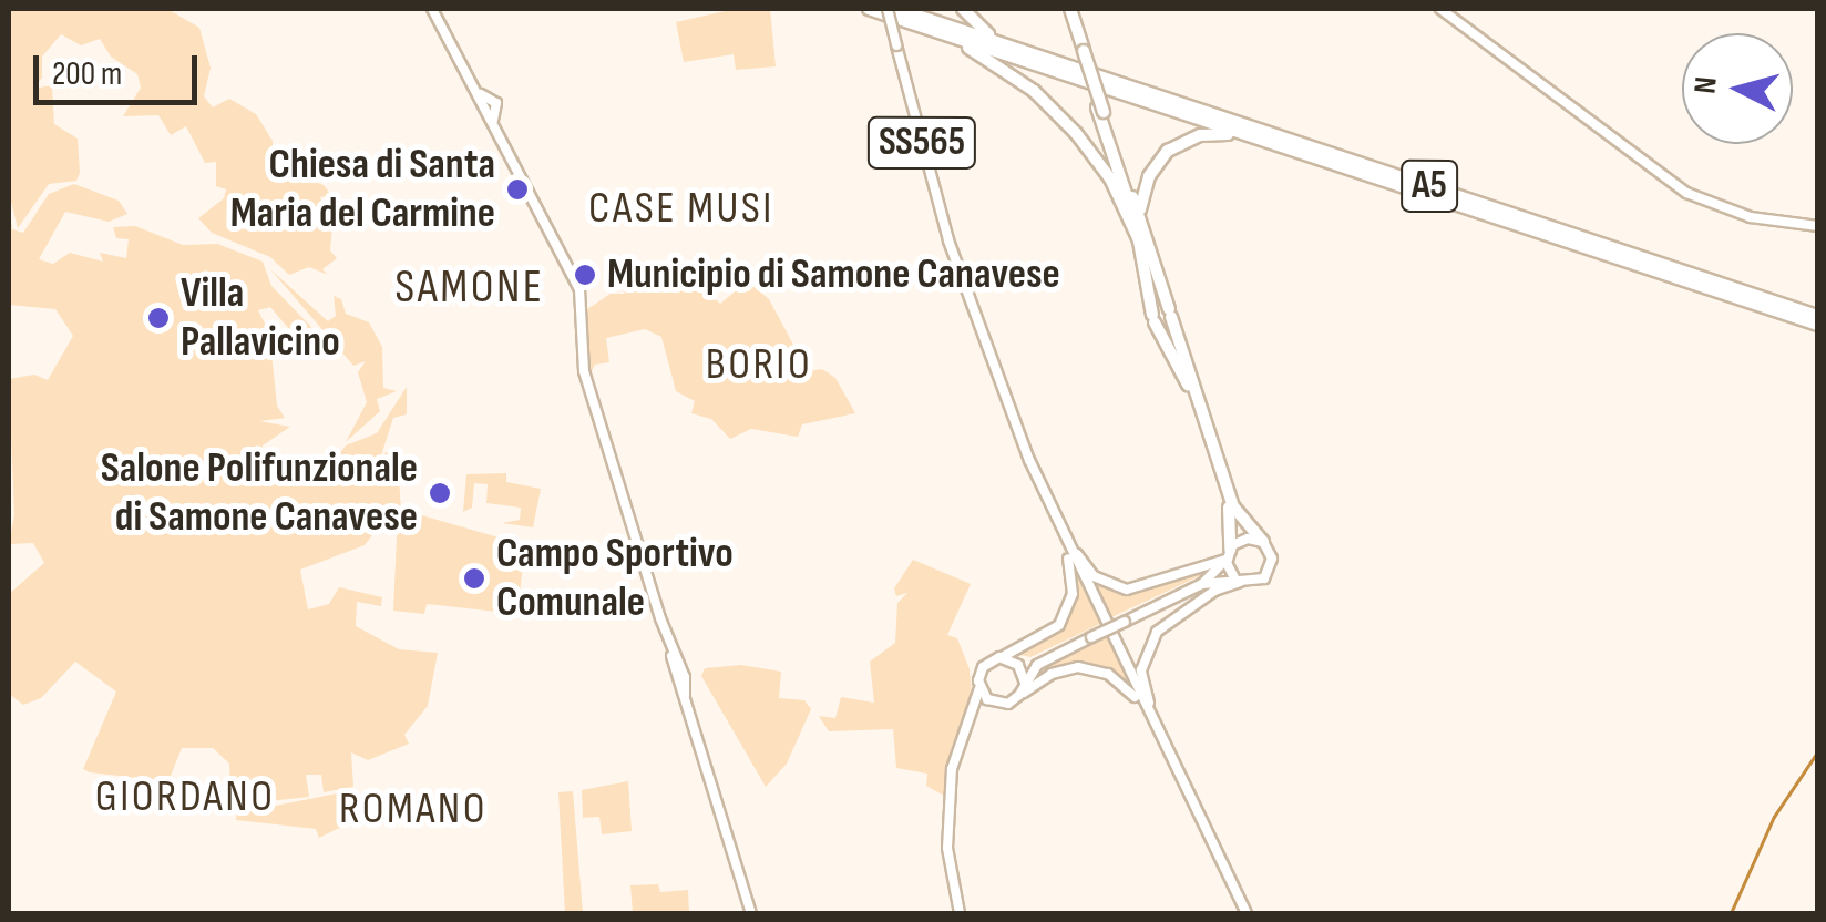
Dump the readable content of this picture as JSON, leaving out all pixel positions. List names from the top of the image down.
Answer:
{
  "streets": {
    "highway": ["A5"],
    "main road": ["SS565"]
  },
  "districts": [
    "CASE MUSI",
    "SAMONE",
    "BORIO",
    "GIORDANO",
    "ROMANO"
  ],
  "places": [
    "Chiesa di Santa Maria del Carmine",
    "Municipio di Samone Canavese",
    "Villa Pallavicino",
    "Salone Polifunzionale di Samone Canavese",
    "Campo Sportivo Comunale"
  ],
  "scale_bar": "200 m",
  "north": "left"
}
